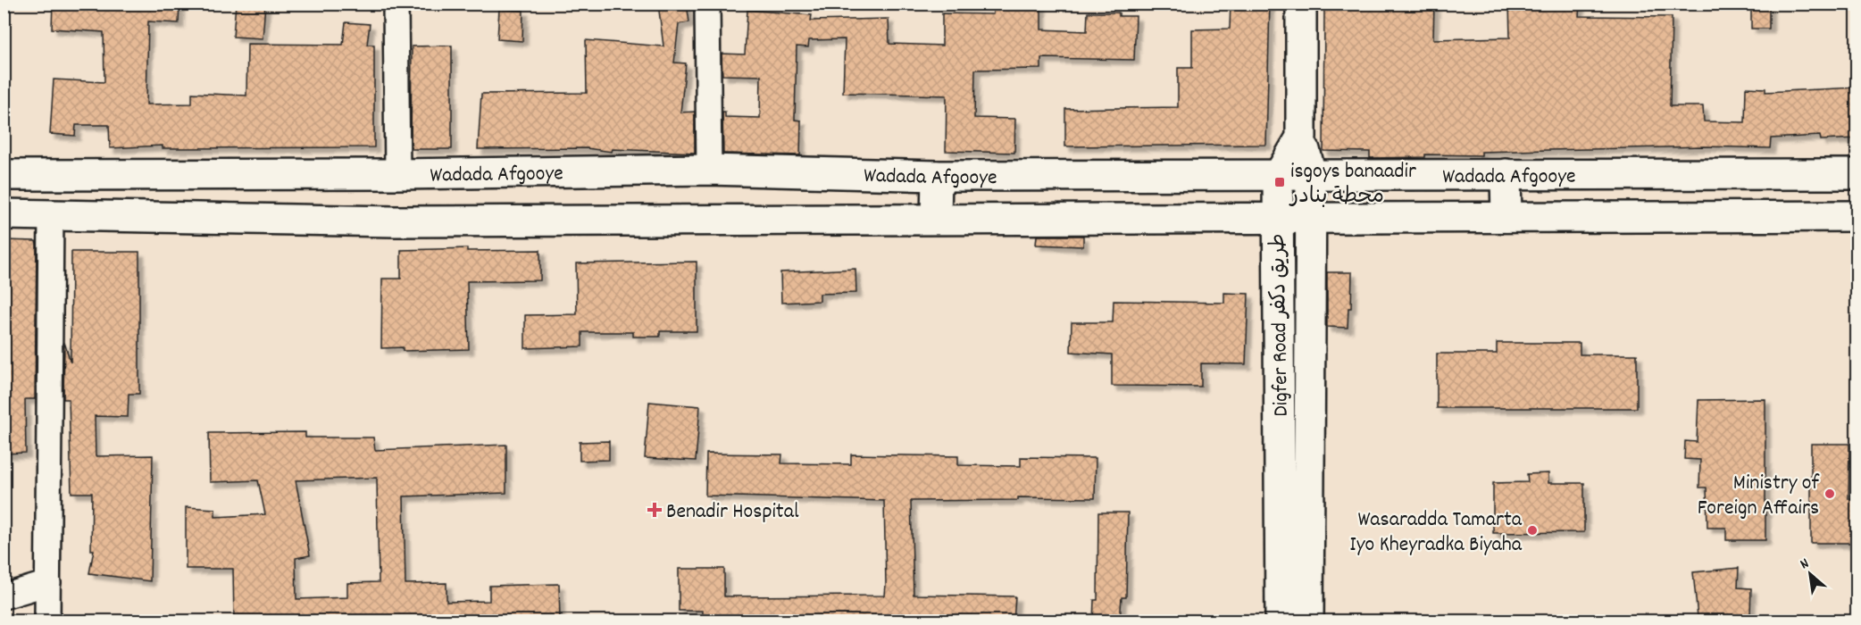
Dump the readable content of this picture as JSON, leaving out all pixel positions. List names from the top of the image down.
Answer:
{
  "streets": {
    "main road": ["Wadada Afgooye", "Digfer Road طريق دكفر"]
  },
  "crossings": [
    ["Wadada Afgooye", "Digfer Road طريق دكفر"]
  ],
  "places": {
    "transit": ["isgoys banaadir محطة بنادر"],
    "other": ["Ministry of Foreign Affairs", "Wasaradda Tamarta Iyo Kheyradka Biyaha"],
    "health": ["Benadir Hospital"]
  },
  "north": "top left"
}
